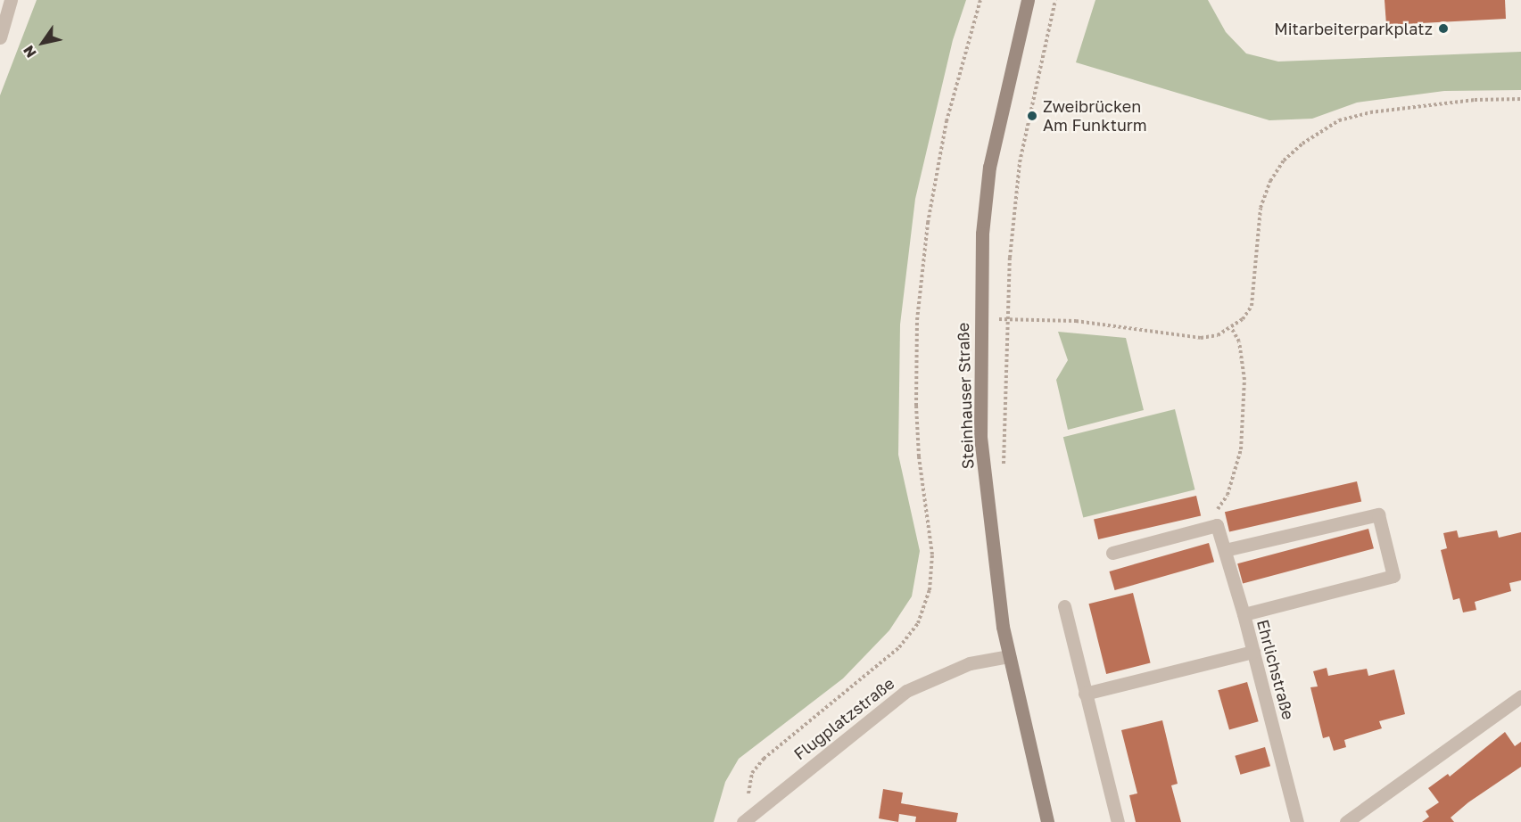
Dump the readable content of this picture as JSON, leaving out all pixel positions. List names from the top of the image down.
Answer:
{
  "streets": {
    "main road": ["Steinhauser Straße"],
    "street": ["Ehrlichstraße", "Flugplatzstraße"]
  },
  "crossings": [
    ["Steinhauser Straße", "Flugplatzstraße"]
  ],
  "places": ["Mitarbeiterparkplatz", "Zweibrücken Am Funkturm"],
  "north": "bottom left"
}
